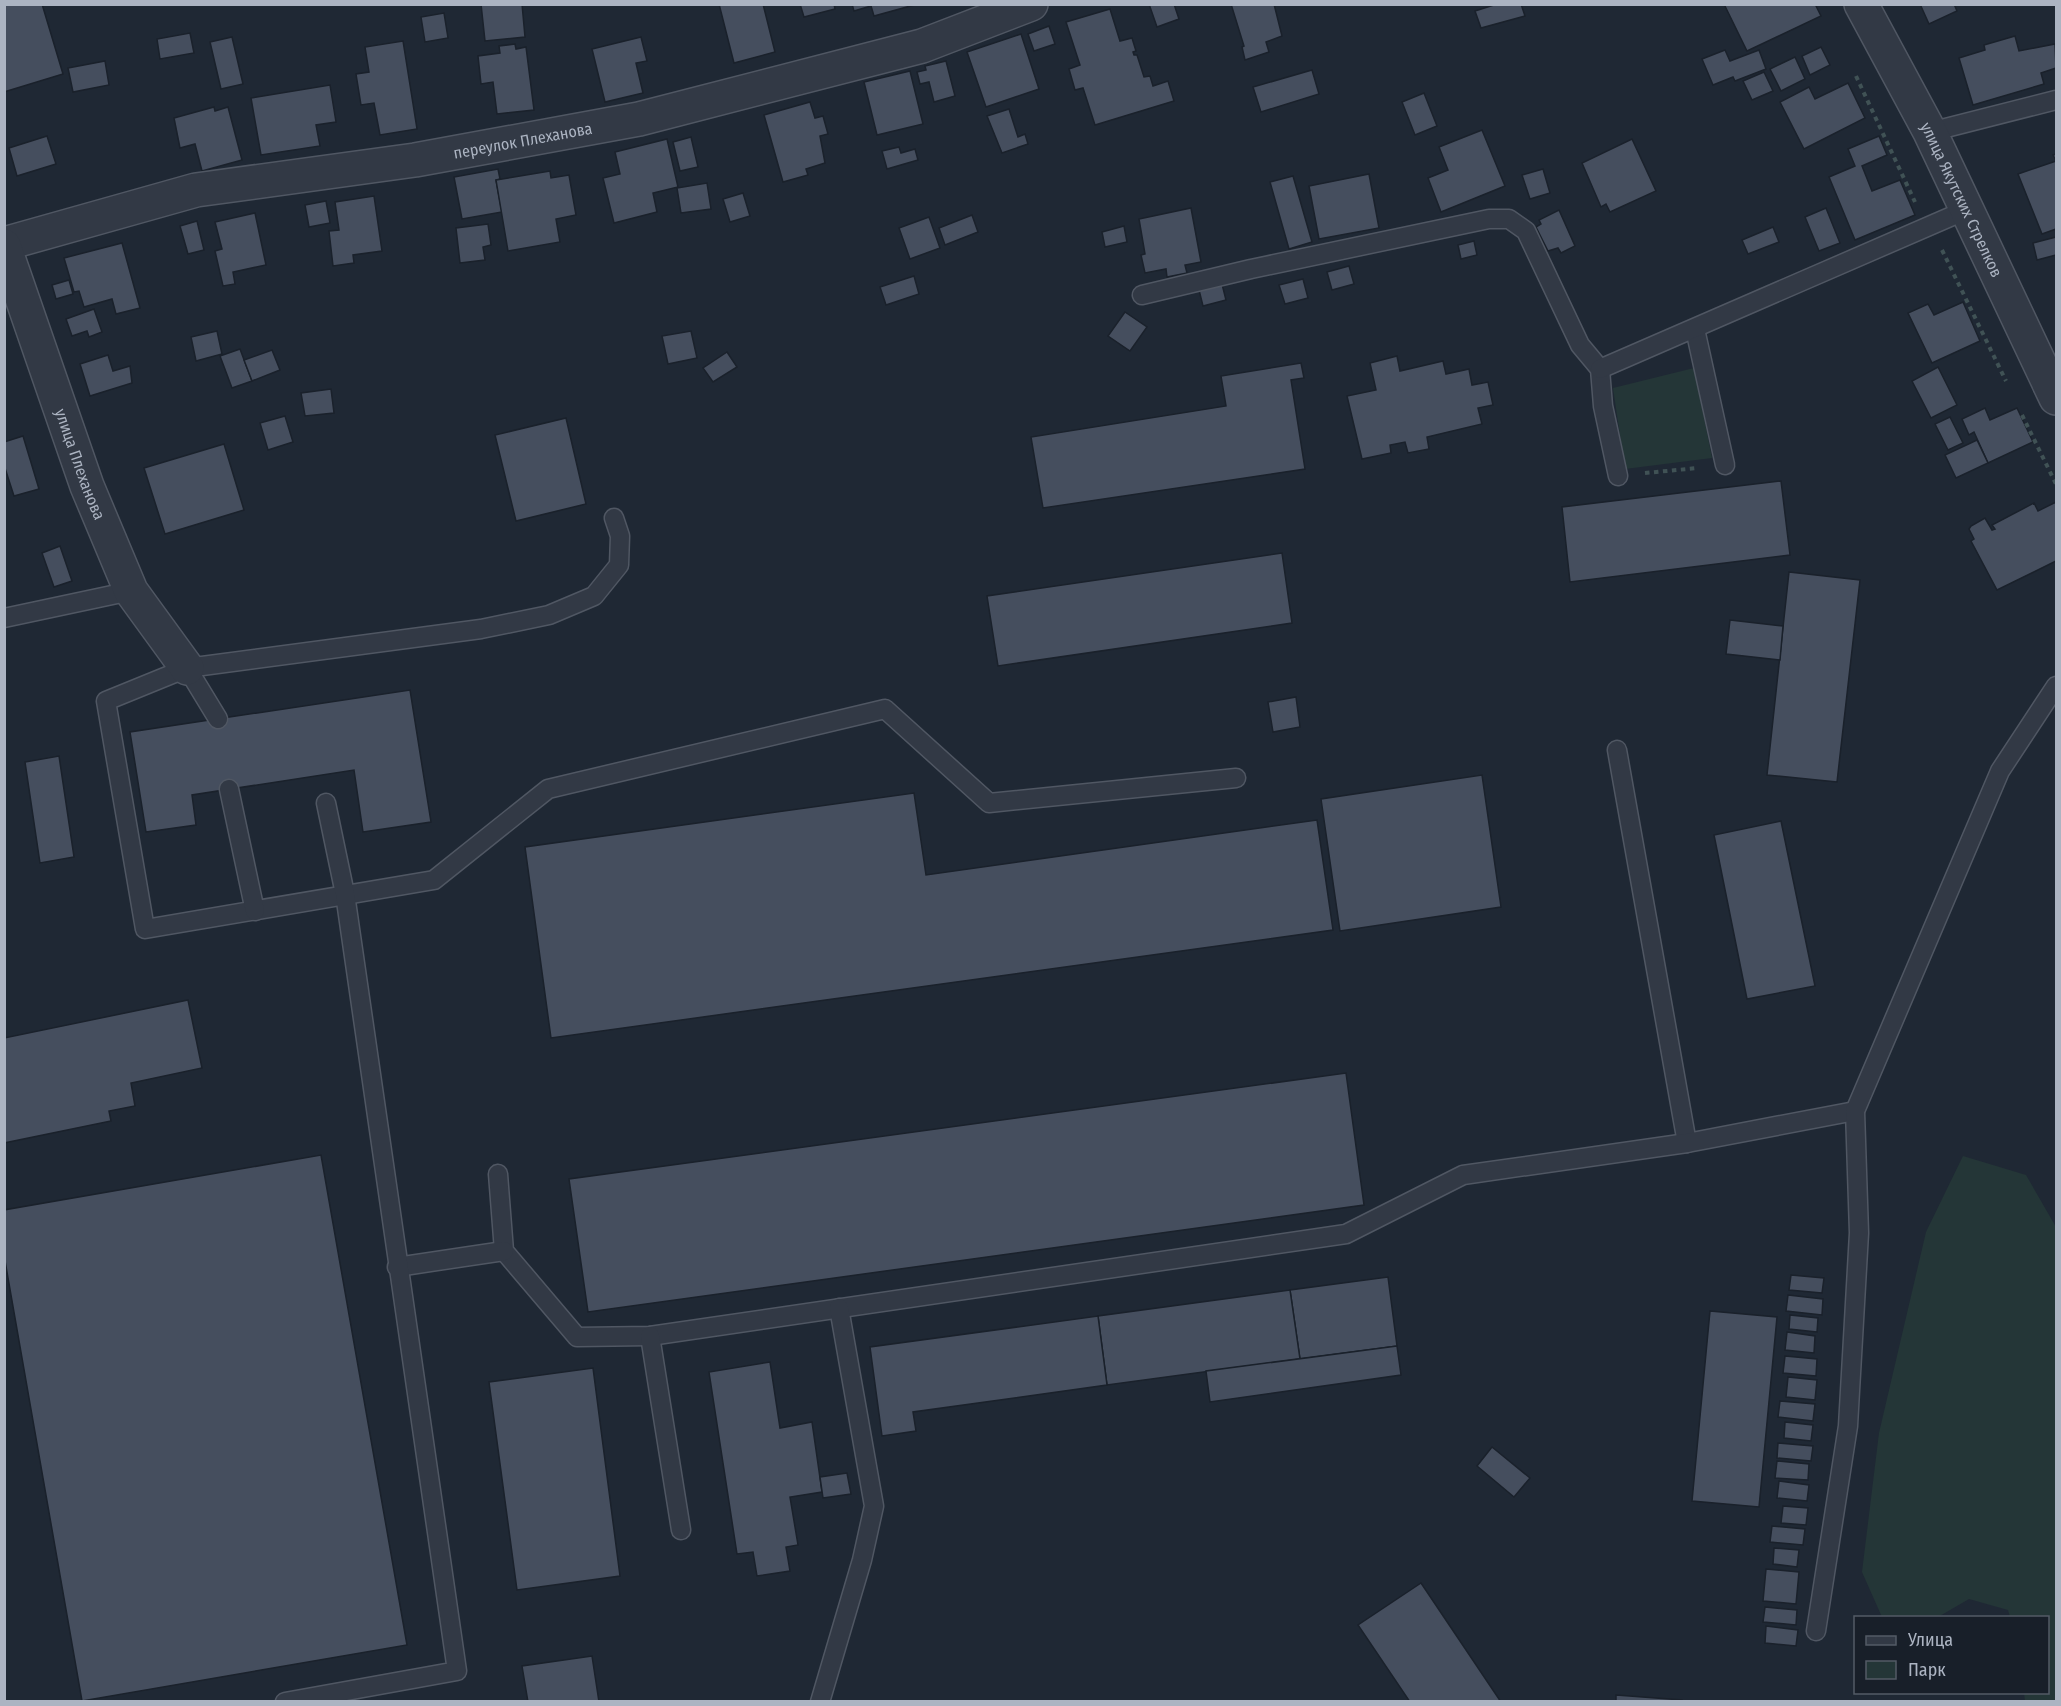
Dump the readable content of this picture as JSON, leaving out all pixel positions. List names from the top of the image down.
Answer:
{
  "streets": {
    "street": ["переулок Плеханова", "улица Якутских Стрелков", "улица Плеханова"]
  },
  "crossings": [
    ["переулок Плеханова", "улица Плеханова"]
  ],
  "legend": ["Улица", "Парк"]
}
